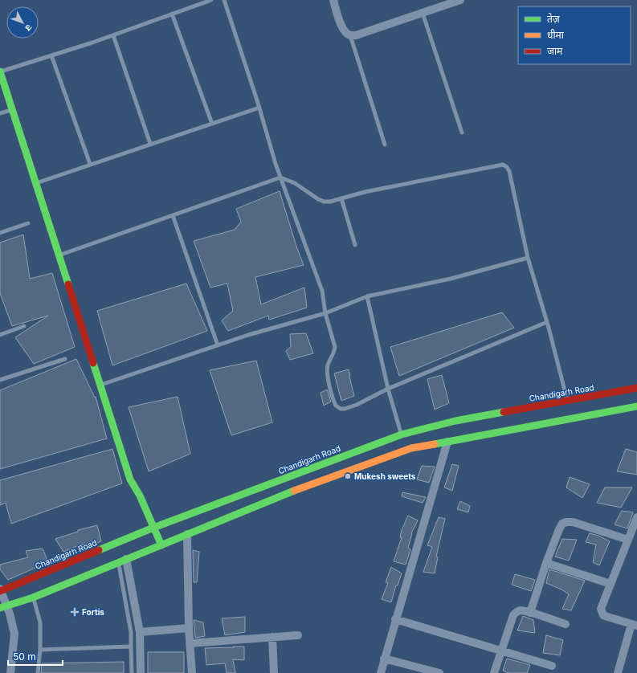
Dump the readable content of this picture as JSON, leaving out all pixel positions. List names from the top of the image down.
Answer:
{
  "streets": {
    "main road": ["Chandigarh Road"]
  },
  "places": {
    "other": ["Mukesh sweets"],
    "health": ["Fortis"]
  },
  "legend": ["तेज़", "धीमा", "जाम"],
  "scale_bar": "50 m",
  "north": "bottom right"
}
